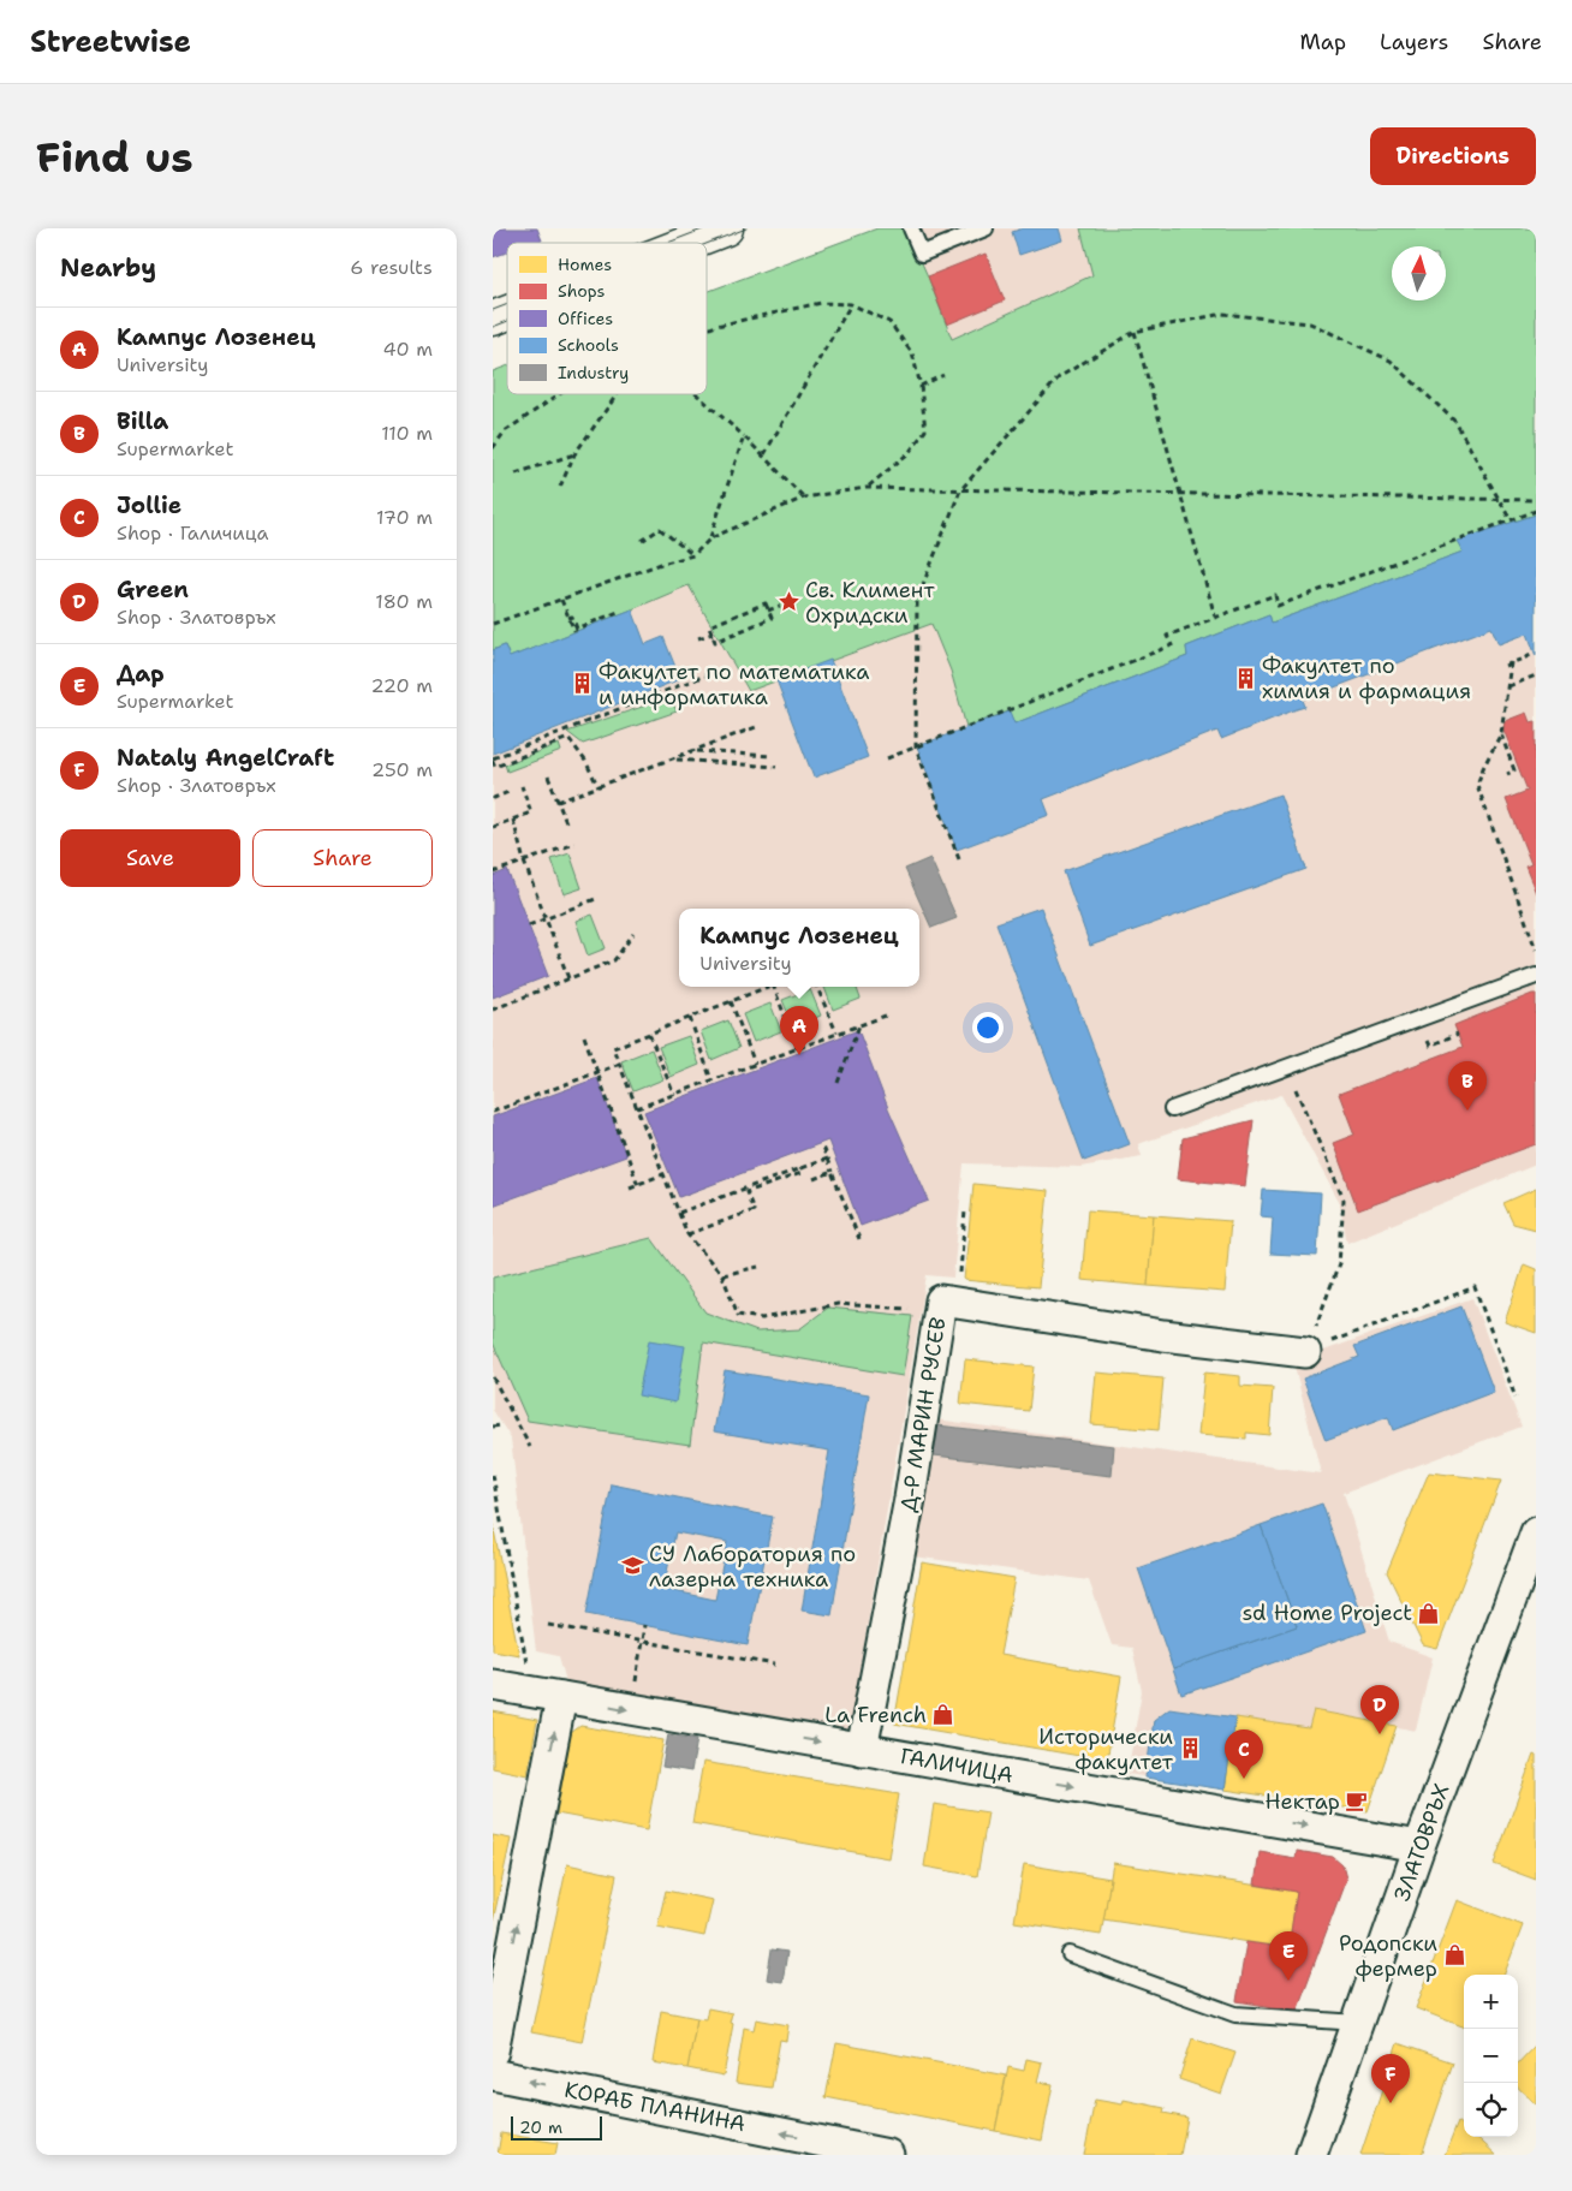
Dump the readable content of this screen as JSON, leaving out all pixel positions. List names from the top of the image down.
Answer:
{
  "streets": {
    "street": [
      "Д-Р МАРИН РУСЕВ",
      "ГАЛИЧИЦА",
      "ЗЛАТОВРЪХ",
      "КОРАБ ПЛАНИНА"
    ]
  },
  "crossings": [
    ["Д-Р МАРИН РУСЕВ", "ГАЛИЧИЦА"],
    ["ГАЛИЧИЦА", "ЗЛАТОВРЪХ"]
  ],
  "one_way": ["ГАЛИЧИЦА", "КОРАБ ПЛАНИНА"],
  "places": {
    "place": ["Св. Климент Охридски"],
    "building": ["Факултет по химия и фармация", "Факултет по математика и информатика", "Исторически факултет"],
    "school or university": ["СУ Лаборатория по лазерна техника"],
    "shop": ["sd Home Project", "La French", "Родопски фермер"],
    "cafe": ["Нектар"]
  },
  "legend": [
    "Homes",
    "Shops",
    "Offices",
    "Schools",
    "Industry"
  ],
  "scale_bar": "20 m",
  "north": "top",
  "page": {
    "header": "Streetwise",
    "nav": ["Map", "Layers", "Share"],
    "buttons": [
      "Directions",
      ["Save", "Share"]
    ],
    "title": "Find us",
    "heading": ["Nearby", "6 results"],
    "list": [
      {
        "mark": "A",
        "name": "Кампус Лозенец",
        "note": "University",
        "value": "40 m"
      },
      {
        "mark": "B",
        "name": "Billa",
        "note": "Supermarket",
        "value": "110 m"
      },
      {
        "mark": "C",
        "name": "Jollie",
        "note": "Shop · Галичица",
        "value": "170 m"
      },
      {
        "mark": "D",
        "name": "Green",
        "note": "Shop · Златовръх",
        "value": "180 m"
      },
      {
        "mark": "E",
        "name": "Дар",
        "note": "Supermarket",
        "value": "220 m"
      },
      {
        "mark": "F",
        "name": "Nataly AngelCraft",
        "note": "Shop · Златовръх",
        "value": "250 m"
      }
    ],
    "popup": ["Кампус Лозенец", "University"],
    "pins": [
      "A",
      "B",
      "D",
      "C",
      "E",
      "F"
    ],
    "map_buttons": ["+", "−"],
    "scale": "20 m"
  }
}
